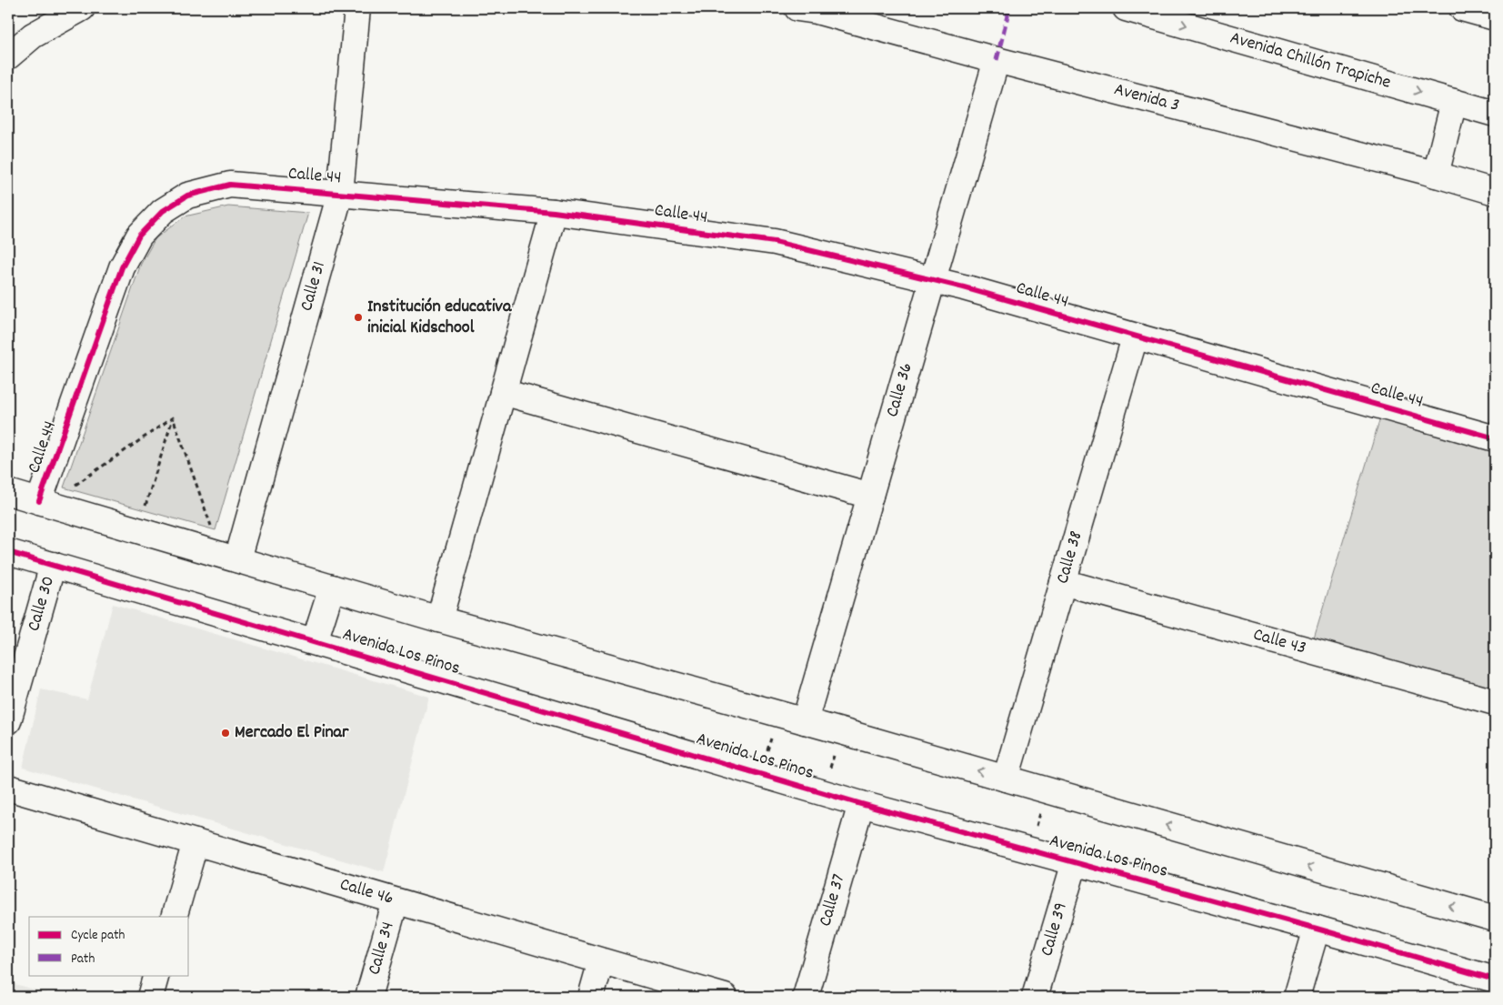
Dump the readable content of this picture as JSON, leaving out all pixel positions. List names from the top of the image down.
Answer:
{
  "streets": {
    "street": [
      "Avenida Chillón Trapiche",
      "Avenida 3",
      "Calle 44",
      "Calle 31",
      "Calle 36",
      "Calle 38",
      "Calle 30",
      "Calle 43",
      "Avenida Los Pinos",
      "Calle 46",
      "Calle 37",
      "Calle 39",
      "Calle 34"
    ]
  },
  "crossings": [
    ["Avenida 3", "Calle 36"],
    ["Calle 44", "Calle 31"],
    ["Calle 44", "Calle 36"],
    ["Calle 44", "Calle 38"],
    ["Calle 38", "Calle 43"],
    ["Calle 30", "Avenida Los Pinos"],
    ["Avenida Los Pinos", "Calle 37"],
    ["Avenida Los Pinos", "Calle 39"],
    ["Calle 46", "Calle 34"]
  ],
  "one_way": ["Avenida Chillón Trapiche"],
  "places": ["Institución educativa inicial Kidschool", "Mercado El Pinar"],
  "legend": ["Cycle path", "Path"]
}
